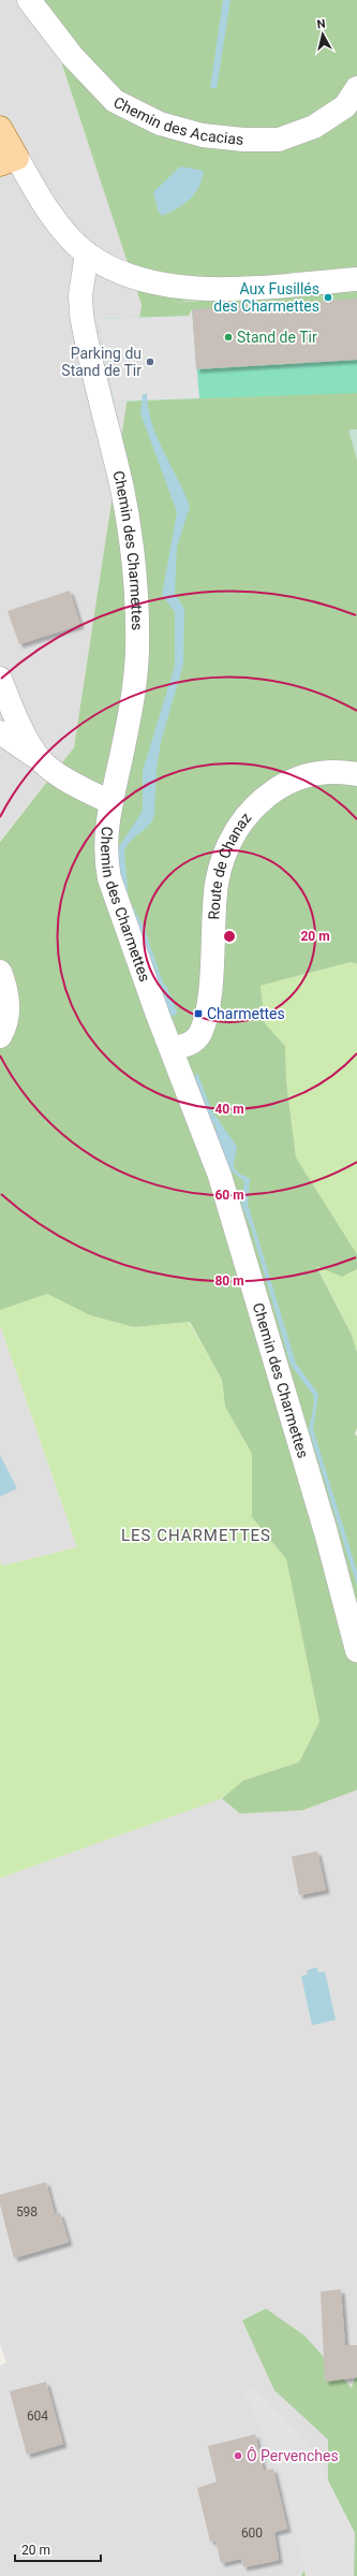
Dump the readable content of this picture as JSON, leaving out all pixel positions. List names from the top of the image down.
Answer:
{
  "streets": {
    "street": ["Chemin des Acacias", "Chemin des Charmettes", "Route de Chanaz"]
  },
  "crossings": [
    ["Chemin des Charmettes", "Route de Chanaz"]
  ],
  "districts": ["LES CHARMETTES"],
  "places": {
    "other": [
      "Aux Fusillés des Charmettes",
      "Stand de Tir",
      "Parking du Stand de Tir",
      "Ô Pervenches"
    ],
    "transit": ["Charmettes"]
  },
  "house_numbers": ["598", "604", "600"],
  "scale_bar": "20 m",
  "north": "top",
  "rings": [
    "20 m",
    "40 m",
    "60 m",
    "80 m"
  ]
}
